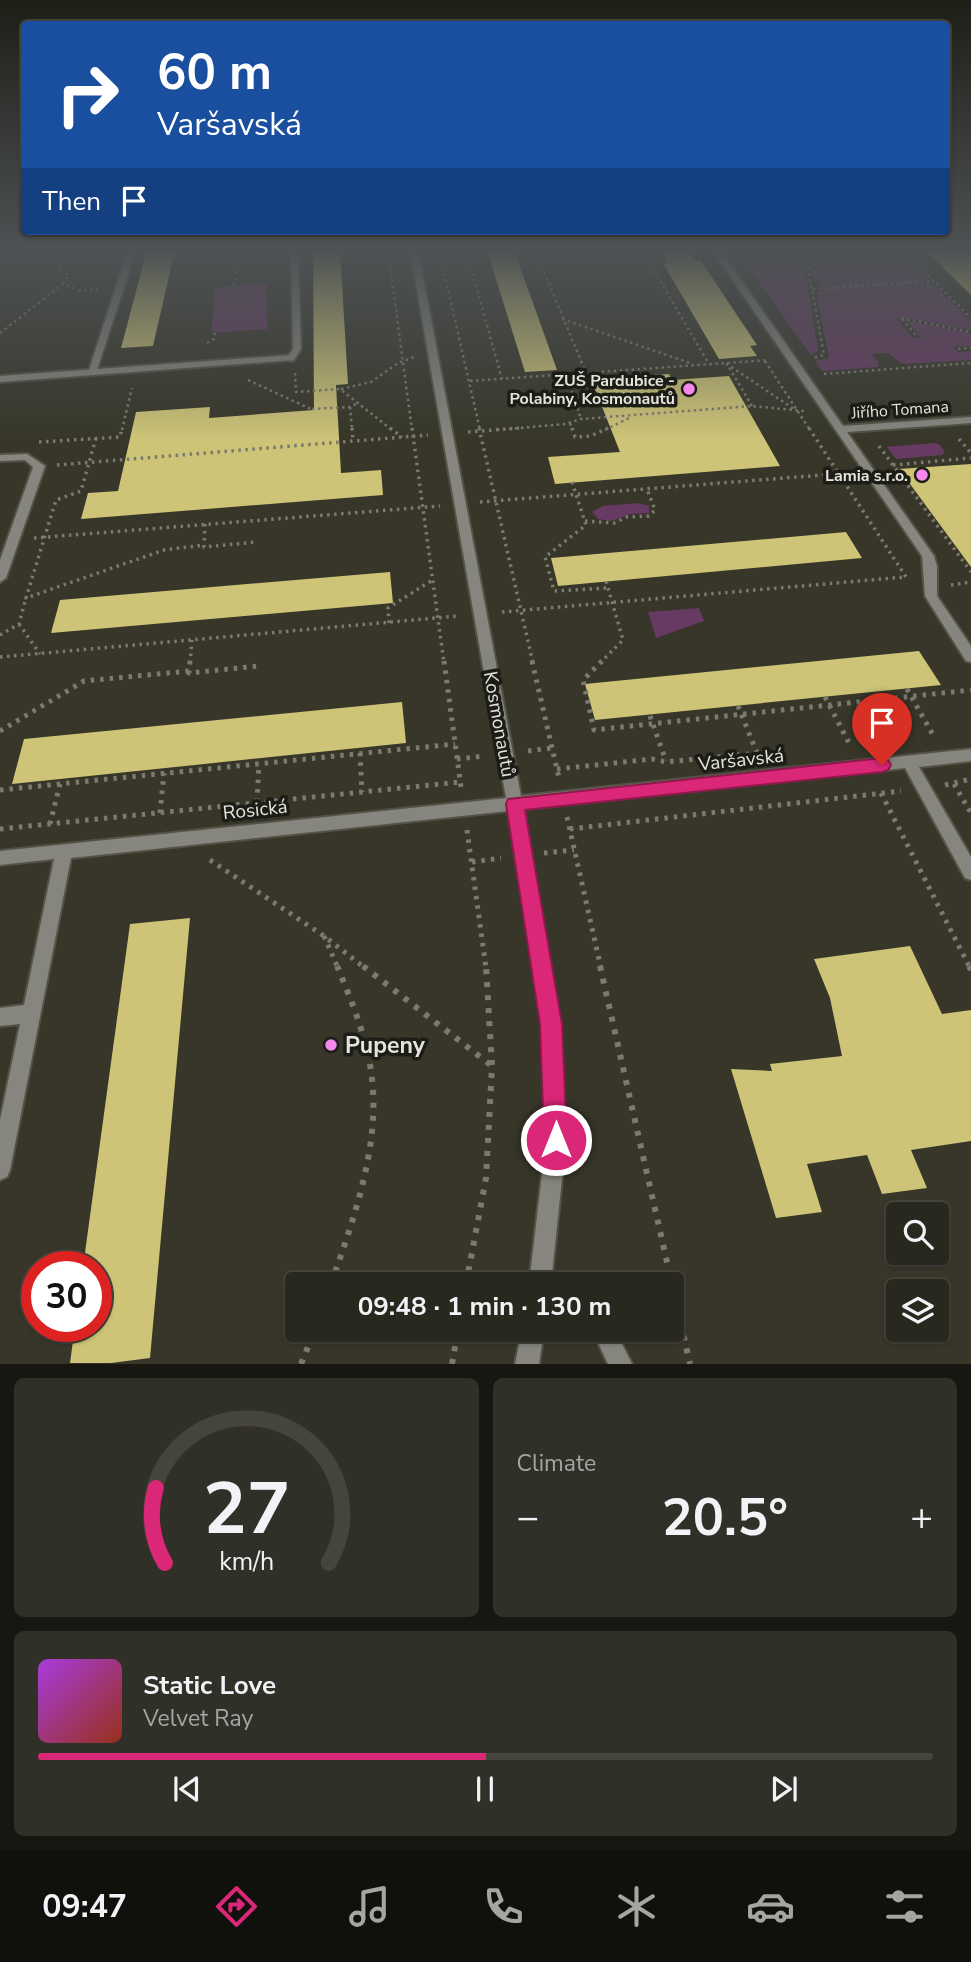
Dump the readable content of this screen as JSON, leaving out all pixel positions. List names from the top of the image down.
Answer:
{
  "streets": {
    "street": [
      "Jiřího Tomana",
      "Kosmonautů",
      "Varšavská",
      "Rosická"
    ]
  },
  "crossings": [
    ["Kosmonautů", "Varšavská"],
    ["Kosmonautů", "Rosická"],
    ["Varšavská", "Rosická"]
  ],
  "places": ["ZUŠ Pardubice - Polabiny, Kosmonautů", "Lamia s.r.o.", "Pupeny"],
  "page": {
    "turn": ["60 m", "Varšavská"],
    "then": "Then",
    "limit": "30",
    "trip": "09:48 · 1 min · 130 m",
    "tile": "Climate",
    "heat": ["−", "20.5°", "+"],
    "song": ["Static Love", "Velvet Ray"],
    "tabs": "09:47",
    "gauge": ["27", "km/h"]
  }
}
